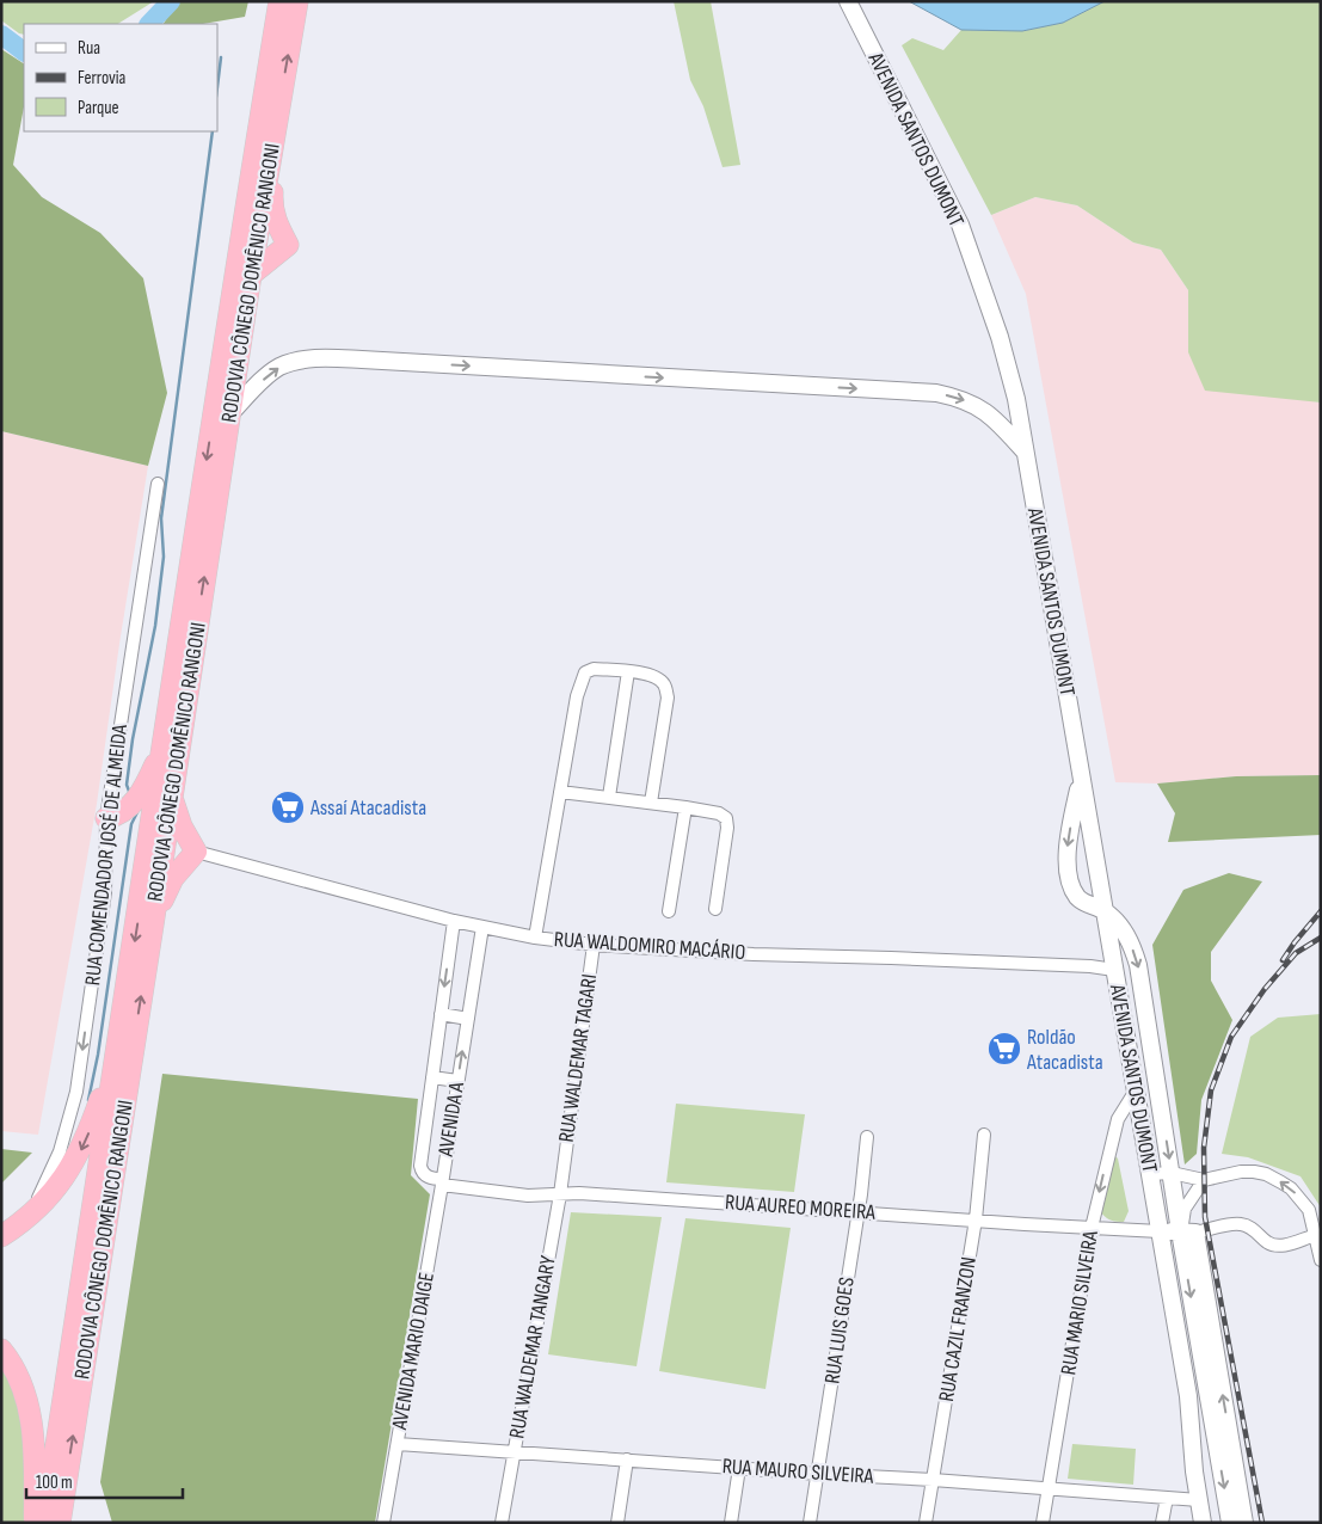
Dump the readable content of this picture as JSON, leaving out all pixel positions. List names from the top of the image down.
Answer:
{
  "streets": {
    "highway": ["RODOVIA CÔNEGO DOMÊNICO RANGONI"],
    "main road": ["AVENIDA SANTOS DUMONT"],
    "street": [
      "RUA COMENDADOR JOSÉ DE ALMEIDA",
      "RUA WALDOMIRO MACÁRIO",
      "RUA WALDEMAR TAGARI",
      "AVENIDA A",
      "RUA AUREO MOREIRA",
      "RUA MARIO SILVEIRA",
      "RUA CAZIL FRANZON",
      "RUA LUIS GOES",
      "RUA WALDEMAR TANGARY",
      "AVENIDA MARIO DAIGE",
      "RUA MAURO SILVEIRA"
    ]
  },
  "crossings": [
    ["AVENIDA SANTOS DUMONT", "RUA WALDOMIRO MACÁRIO"],
    ["AVENIDA SANTOS DUMONT", "RUA AUREO MOREIRA"],
    ["AVENIDA SANTOS DUMONT", "RUA MARIO SILVEIRA"],
    ["AVENIDA SANTOS DUMONT", "RUA MAURO SILVEIRA"],
    ["RUA WALDOMIRO MACÁRIO", "RUA WALDEMAR TAGARI"],
    ["RUA WALDOMIRO MACÁRIO", "AVENIDA A"],
    ["RUA WALDEMAR TAGARI", "RUA WALDEMAR TANGARY"],
    ["AVENIDA A", "RUA AUREO MOREIRA"],
    ["AVENIDA A", "AVENIDA MARIO DAIGE"],
    ["RUA AUREO MOREIRA", "RUA MARIO SILVEIRA"],
    ["RUA AUREO MOREIRA", "RUA CAZIL FRANZON"],
    ["RUA AUREO MOREIRA", "RUA LUIS GOES"],
    ["RUA AUREO MOREIRA", "RUA WALDEMAR TANGARY"],
    ["RUA AUREO MOREIRA", "AVENIDA MARIO DAIGE"],
    ["RUA MARIO SILVEIRA", "RUA MAURO SILVEIRA"],
    ["RUA CAZIL FRANZON", "RUA MAURO SILVEIRA"],
    ["RUA LUIS GOES", "RUA MAURO SILVEIRA"],
    ["RUA WALDEMAR TANGARY", "RUA MAURO SILVEIRA"],
    ["AVENIDA MARIO DAIGE", "RUA MAURO SILVEIRA"]
  ],
  "one_way": ["RUA COMENDADOR JOSÉ DE ALMEIDA"],
  "places": {
    "supermarket": ["Assaí Atacadista", "Roldão Atacadista"]
  },
  "legend": ["Rua", "Ferrovia", "Parque"],
  "scale_bar": "100 m"
}
